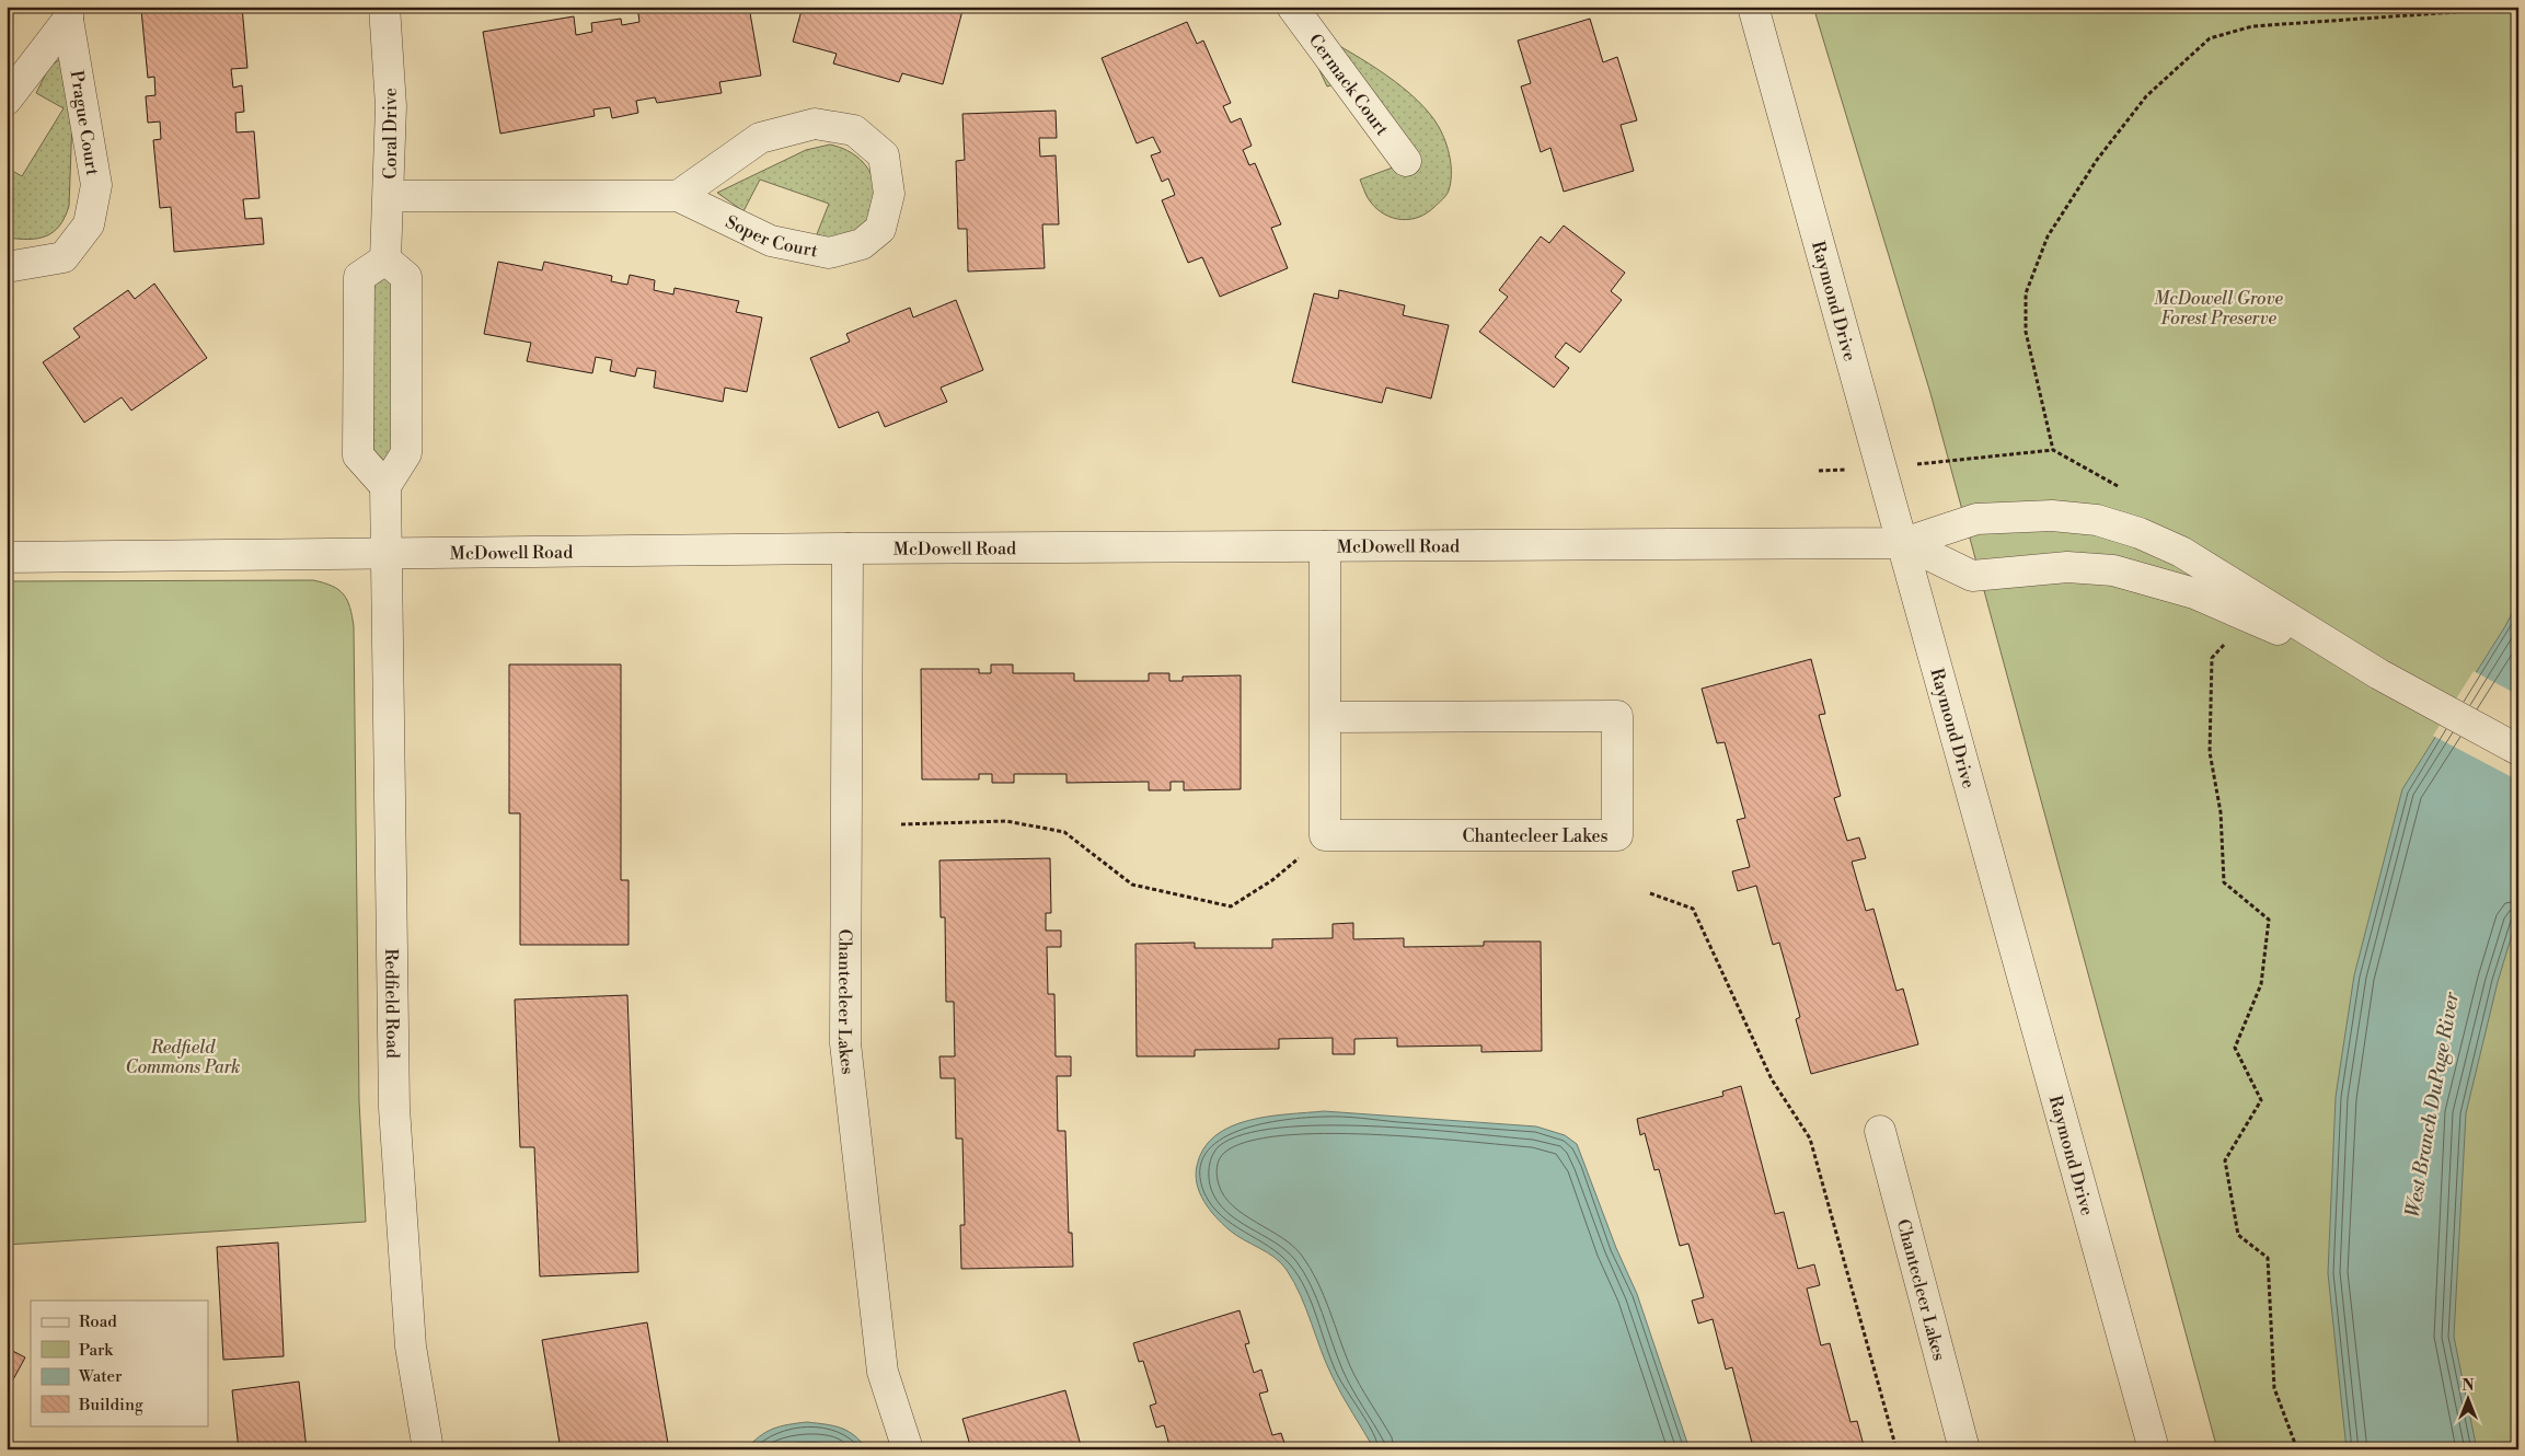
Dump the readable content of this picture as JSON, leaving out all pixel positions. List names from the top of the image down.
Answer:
{
  "streets": {
    "street": [
      "Cermack Court",
      "Prague Court",
      "Coral Drive",
      "Soper Court",
      "Raymond Drive",
      "McDowell Road",
      "Chantecleer Lakes",
      "Redfield Road"
    ]
  },
  "crossings": [
    ["Coral Drive", "Soper Court"],
    ["Raymond Drive", "McDowell Road"],
    ["McDowell Road", "Chantecleer Lakes"],
    ["McDowell Road", "Redfield Road"]
  ],
  "water": ["West Branch DuPage River"],
  "parks": ["McDowell Grove Forest Preserve", "Redfield Commons Park"],
  "legend": [
    "Road",
    "Park",
    "Water",
    "Building"
  ],
  "north": "top"
}
